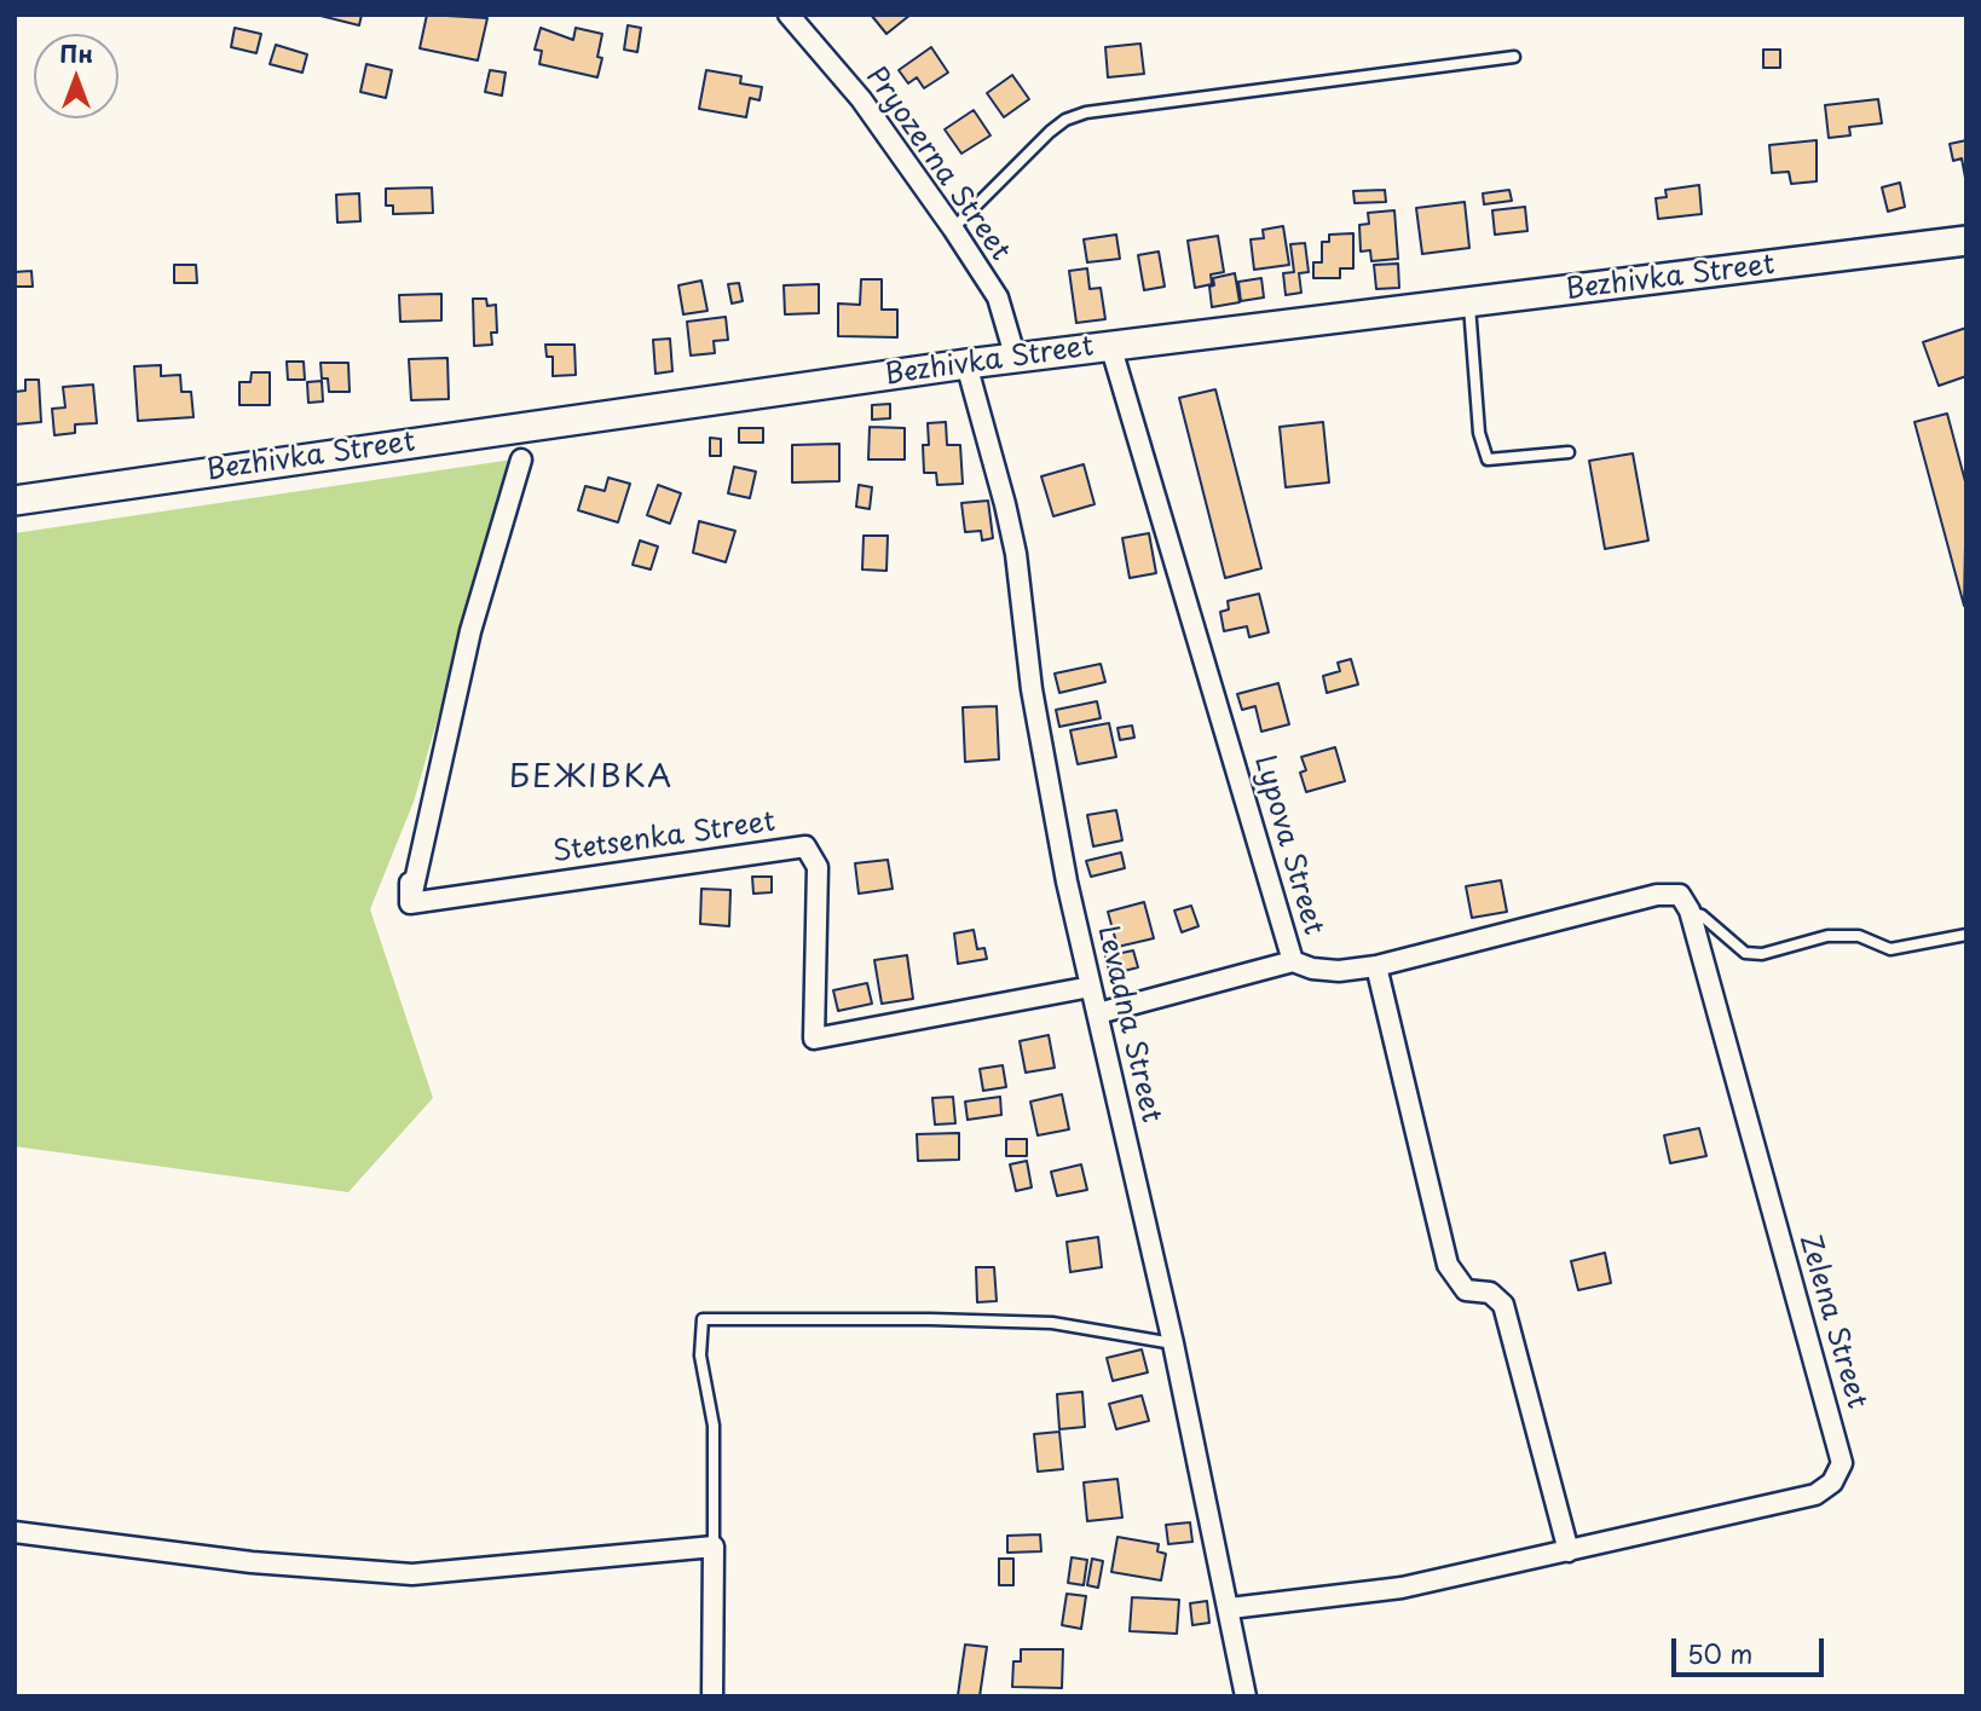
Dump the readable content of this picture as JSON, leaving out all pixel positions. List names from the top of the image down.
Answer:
{
  "streets": {
    "main road": ["Bezhivka Street"],
    "street": [
      "Pryozerna Street",
      "Stetsenka Street",
      "Lypova Street",
      "Levadna Street",
      "Zelena Street"
    ]
  },
  "crossings": [
    ["Pryozerna Street", "Bezhivka Street"],
    ["Bezhivka Street", "Lypova Street"],
    ["Bezhivka Street", "Levadna Street"],
    ["Stetsenka Street", "Levadna Street"],
    ["Lypova Street", "Zelena Street"],
    ["Levadna Street", "Zelena Street"]
  ],
  "districts": ["БЕЖІВКА"],
  "scale_bar": "50 m",
  "north": "top"
}
